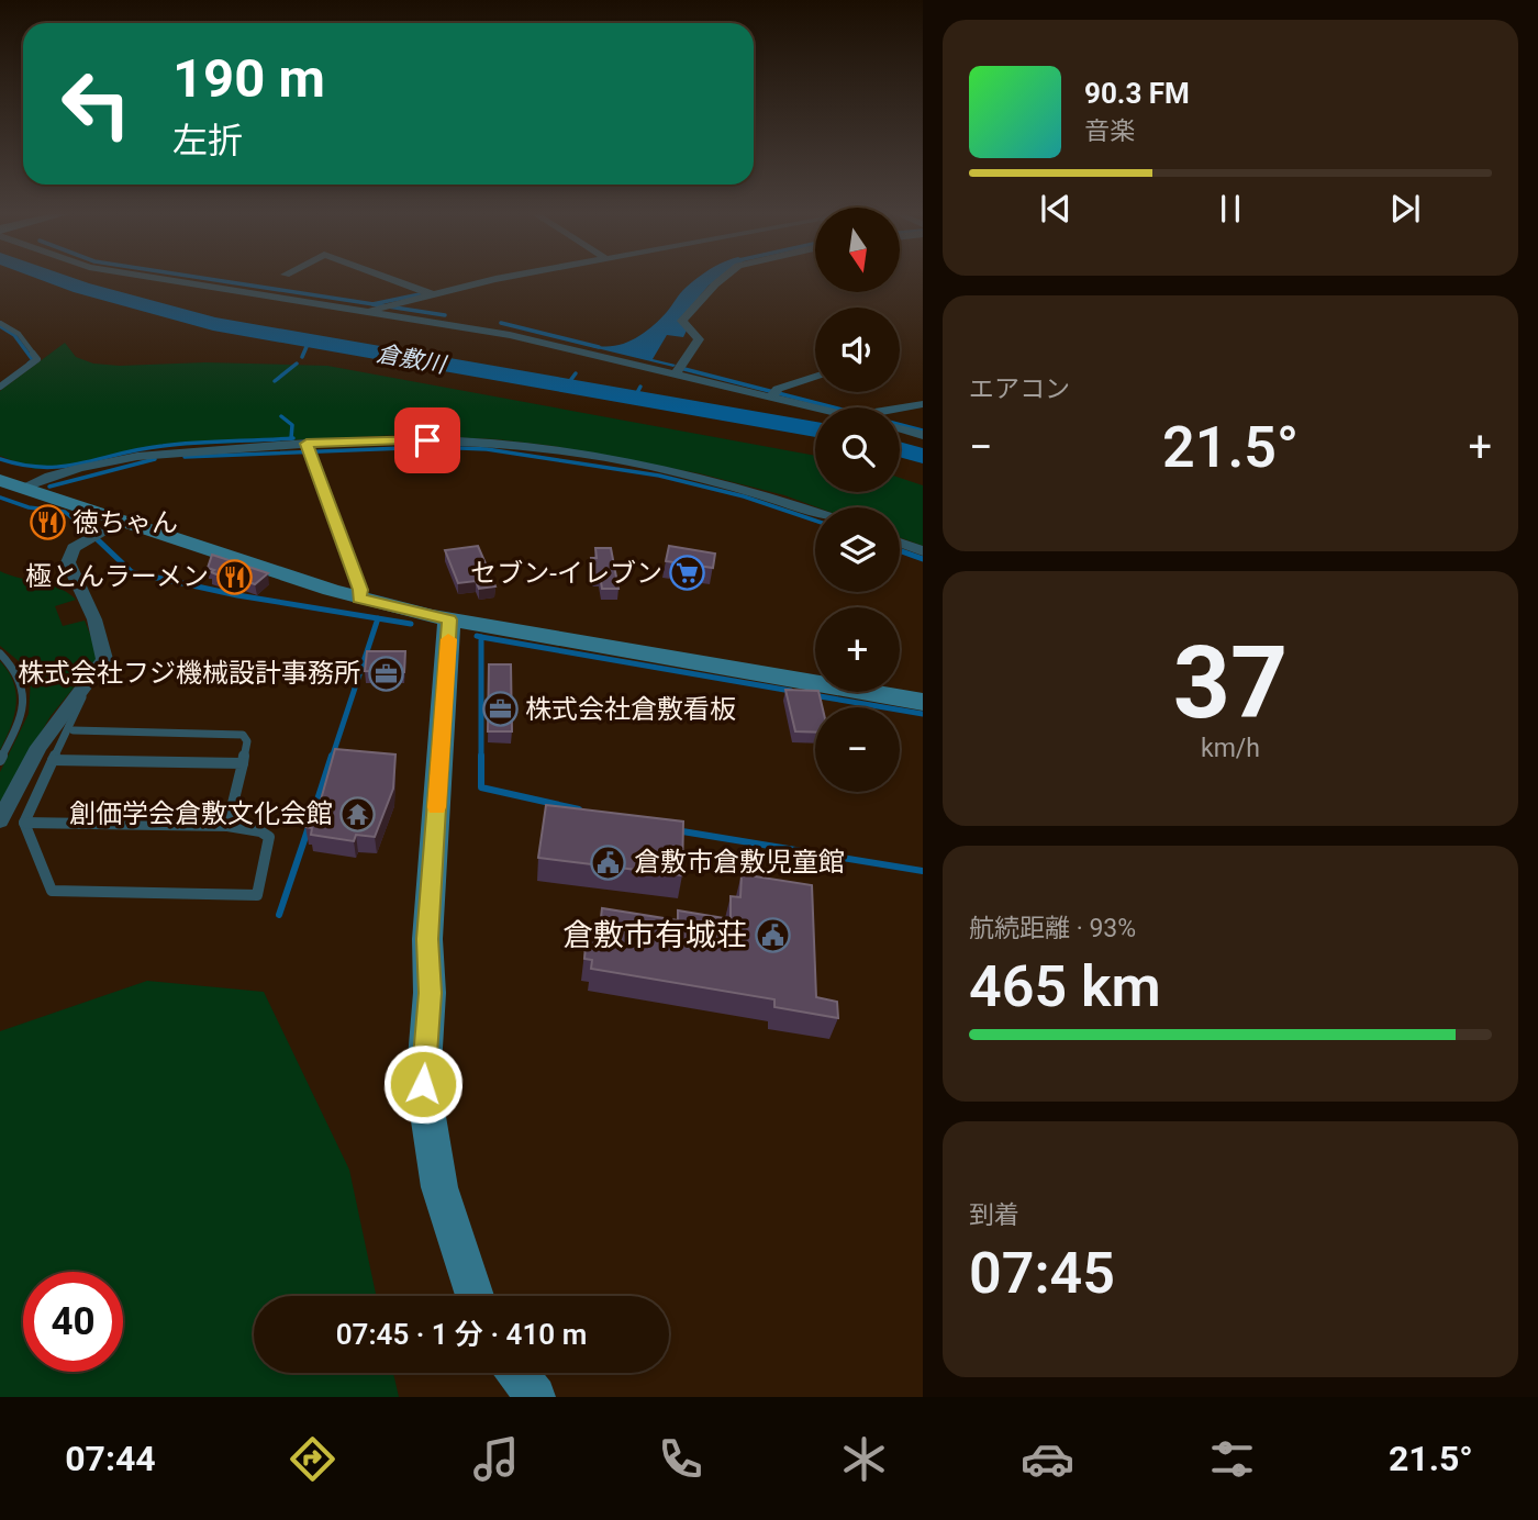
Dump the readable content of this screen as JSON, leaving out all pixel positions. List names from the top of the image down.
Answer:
{
  "water": ["倉敷川"],
  "places": {
    "restaurant": ["徳ちゃん", "極とんラーメン"],
    "supermarket": ["セブン-イレブン"],
    "office": ["株式会社フジ機械設計事務所", "株式会社倉敷看板"],
    "temple": ["創価学会倉敷文化会館"],
    "public building": ["倉敷市倉敷児童館", "倉敷市有城荘"]
  },
  "north": "bottom",
  "page": {
    "turn": ["190 m", "左折"],
    "song": ["90.3 FM", "音楽"],
    "map_buttons": ["+", "−"],
    "tile": [
      "エアコン",
      ["37", "km/h"],
      ["航続距離 · 93%", "465 km"],
      ["到着", "07:45"]
    ],
    "heat": ["−", "21.5°", "+"],
    "limit": "40",
    "trip": "07:45 · 1 分 · 410 m",
    "tabs": ["07:44", "21.5°"]
  }
}
